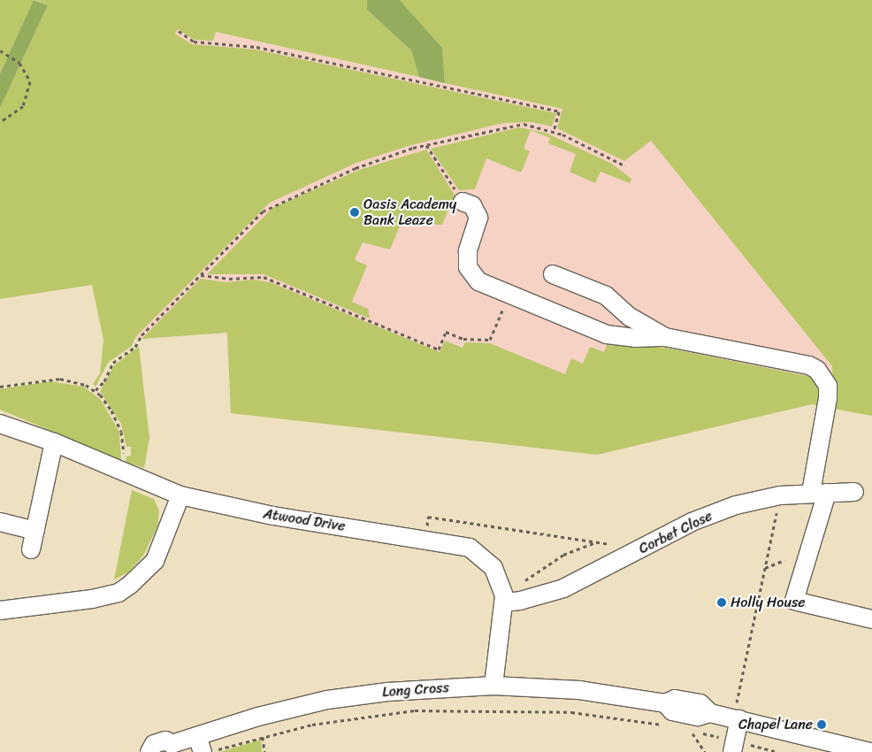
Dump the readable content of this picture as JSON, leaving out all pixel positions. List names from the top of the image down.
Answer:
{
  "streets": {
    "street": ["Atwood Drive", "Corbet Close", "Long Cross"]
  },
  "crossings": [
    ["Atwood Drive", "Corbet Close"],
    ["Atwood Drive", "Long Cross"]
  ],
  "places": ["Oasis Academy Bank Leaze", "Holly House", "Chapel Lane"]
}
